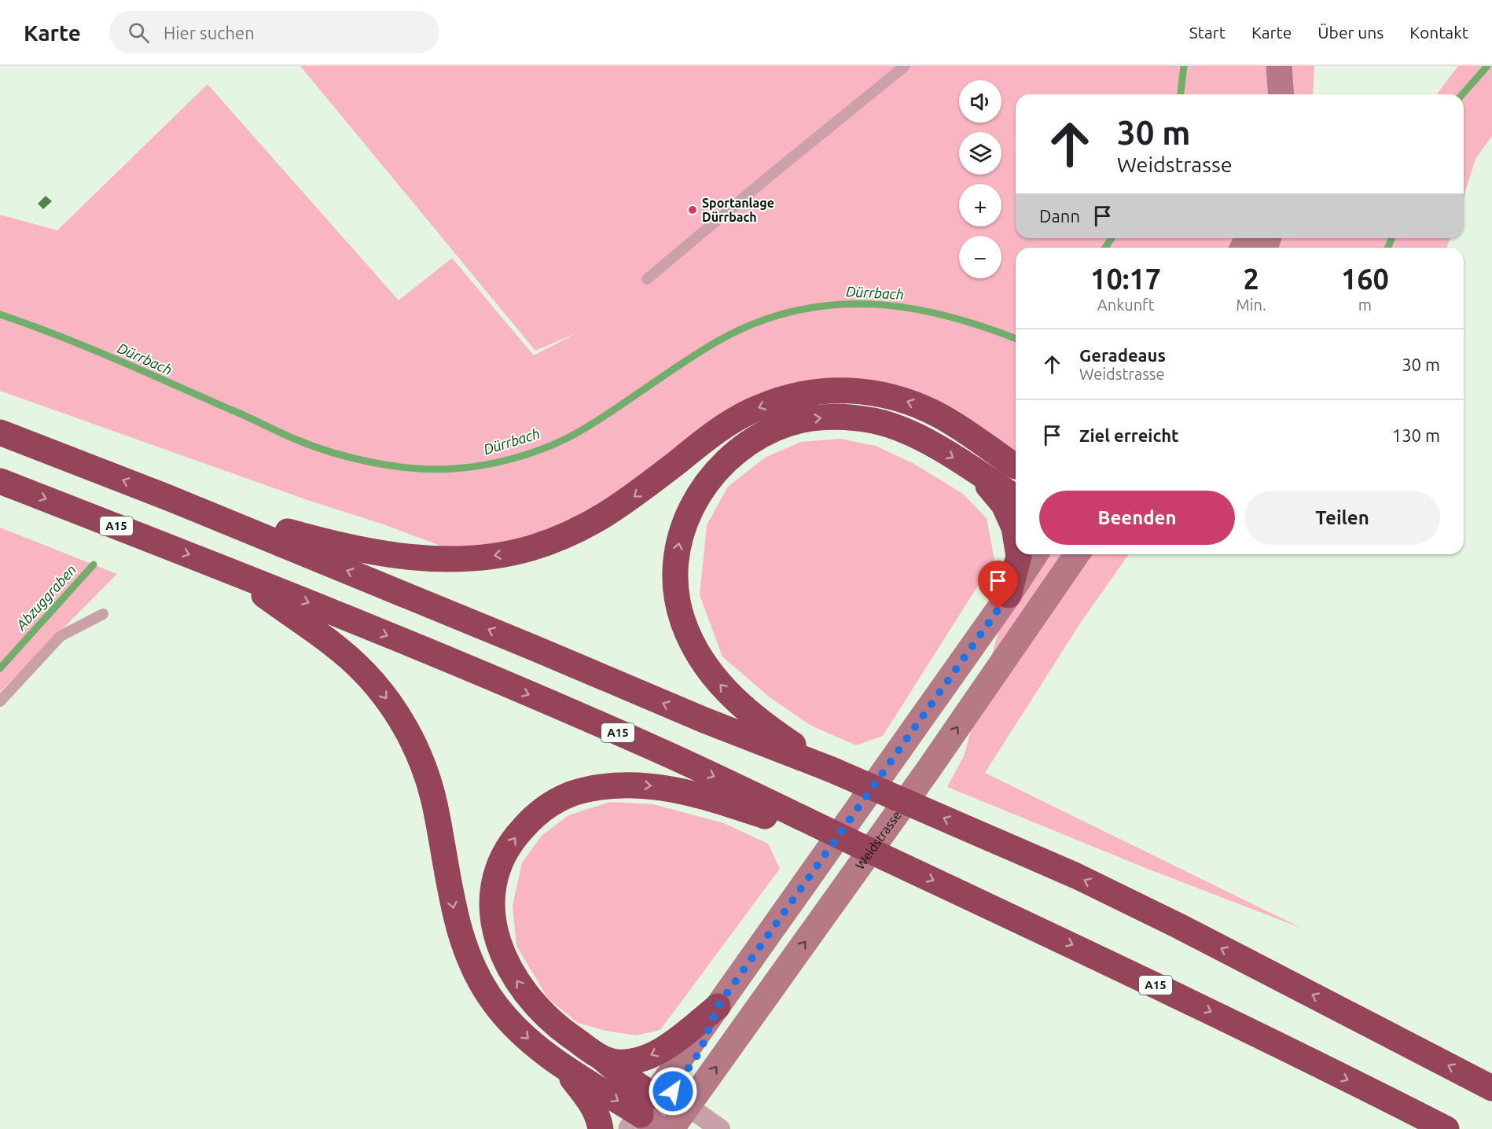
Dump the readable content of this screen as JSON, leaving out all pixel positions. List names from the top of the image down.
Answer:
{
  "streets": {
    "highway": ["A15"],
    "main road": ["Weidstrasse"]
  },
  "water": ["Dürrbach", "Abzuggraben"],
  "places": ["Sportanlage Dürrbach"],
  "page": {
    "header": "Karte",
    "search": "Hier suchen",
    "nav": [
      "Start",
      "Karte",
      "Über uns",
      "Kontakt"
    ],
    "map_buttons": ["+", "−"],
    "turn": ["30 m", "Weidstrasse"],
    "then": "Dann",
    "eta": [
      "10:17",
      "Ankunft",
      "2",
      "Min.",
      "160",
      "m"
    ],
    "list": [
      {
        "name": "Geradeaus",
        "note": "Weidstrasse",
        "value": "30 m"
      },
      {
        "name": "Ziel erreicht",
        "value": "130 m"
      }
    ],
    "buttons": ["Beenden", "Teilen"]
  }
}
